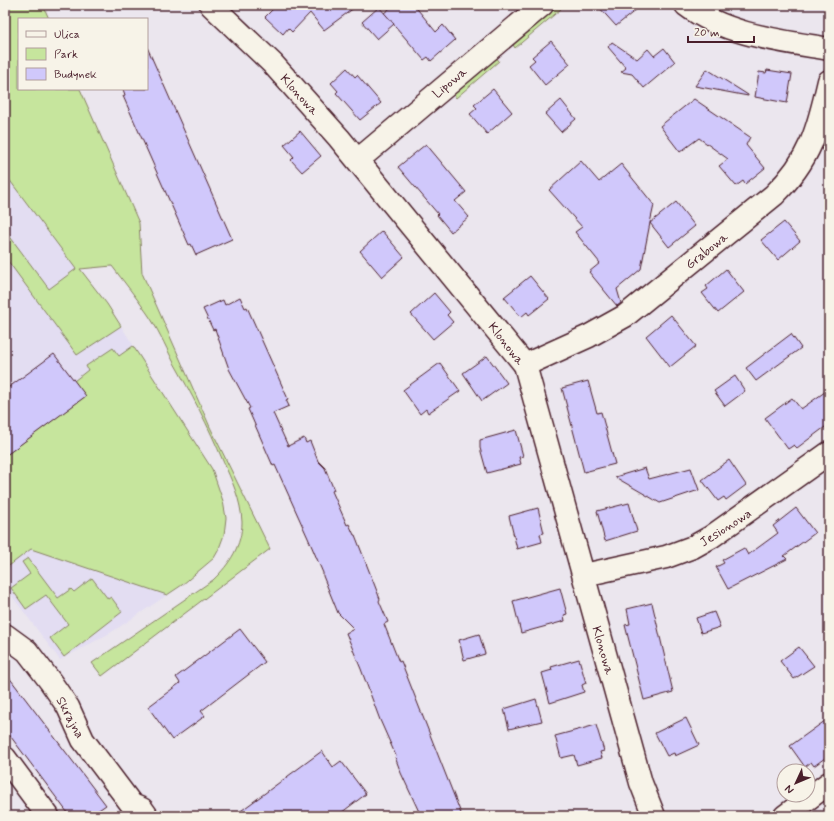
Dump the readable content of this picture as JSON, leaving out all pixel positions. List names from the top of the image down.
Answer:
{
  "streets": {
    "street": [
      "Lipowa",
      "Klonowa",
      "Grabowa",
      "Jesionowa",
      "Skrajna"
    ]
  },
  "crossings": [
    ["Lipowa", "Klonowa"],
    ["Klonowa", "Grabowa"],
    ["Klonowa", "Jesionowa"]
  ],
  "legend": ["Ulica", "Park", "Budynek"],
  "scale_bar": "20 m",
  "north": "bottom left"
}
